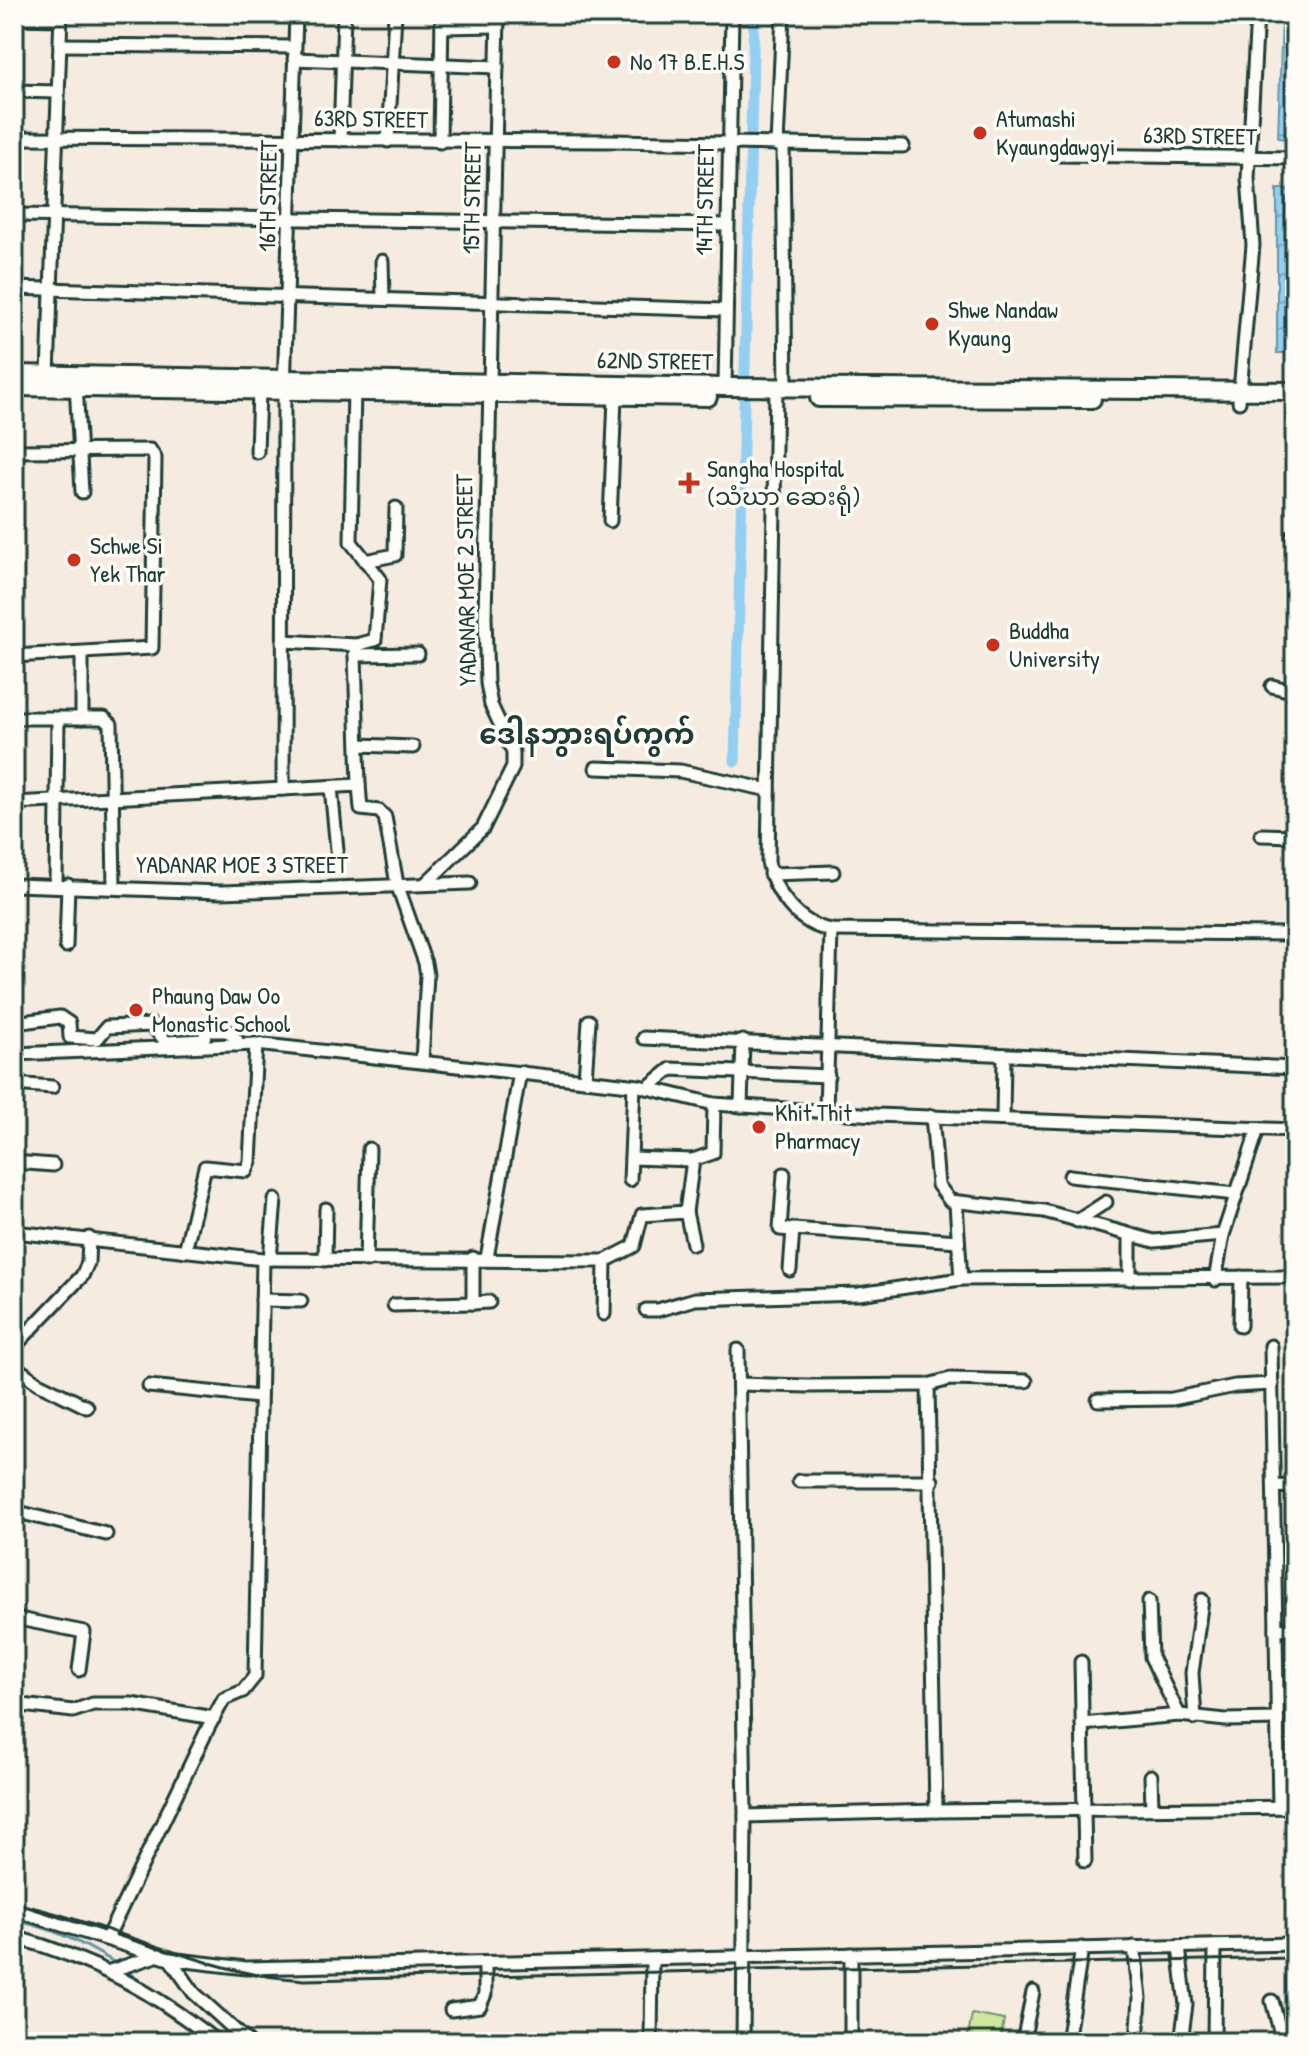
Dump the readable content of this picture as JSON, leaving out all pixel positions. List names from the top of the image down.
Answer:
{
  "streets": {
    "main road": ["62ND STREET"],
    "street": [
      "63RD STREET",
      "16TH STREET",
      "15TH STREET",
      "14TH STREET",
      "YADANAR MOE 2 STREET",
      "YADANAR MOE 3 STREET"
    ]
  },
  "crossings": [
    ["63RD STREET", "16TH STREET"],
    ["63RD STREET", "15TH STREET"],
    ["63RD STREET", "14TH STREET"],
    ["16TH STREET", "62ND STREET"],
    ["15TH STREET", "62ND STREET"],
    ["15TH STREET", "YADANAR MOE 2 STREET"],
    ["14TH STREET", "62ND STREET"],
    ["62ND STREET", "YADANAR MOE 2 STREET"],
    ["YADANAR MOE 2 STREET", "YADANAR MOE 3 STREET"]
  ],
  "districts": ["ဒေါနဘွားရပ်ကွက်"],
  "places": {
    "other": [
      "No 17 B.E.H.S",
      "Atumashi Kyaungdawgyi",
      "Shwe Nandaw Kyaung",
      "Schwe Si Yek Thar",
      "Buddha University",
      "Phaung Daw Oo Monastic School",
      "Khit Thit Pharmacy"
    ],
    "health": ["Sangha Hospital (သံဃာ ဆေးရုံ)"]
  }
}
